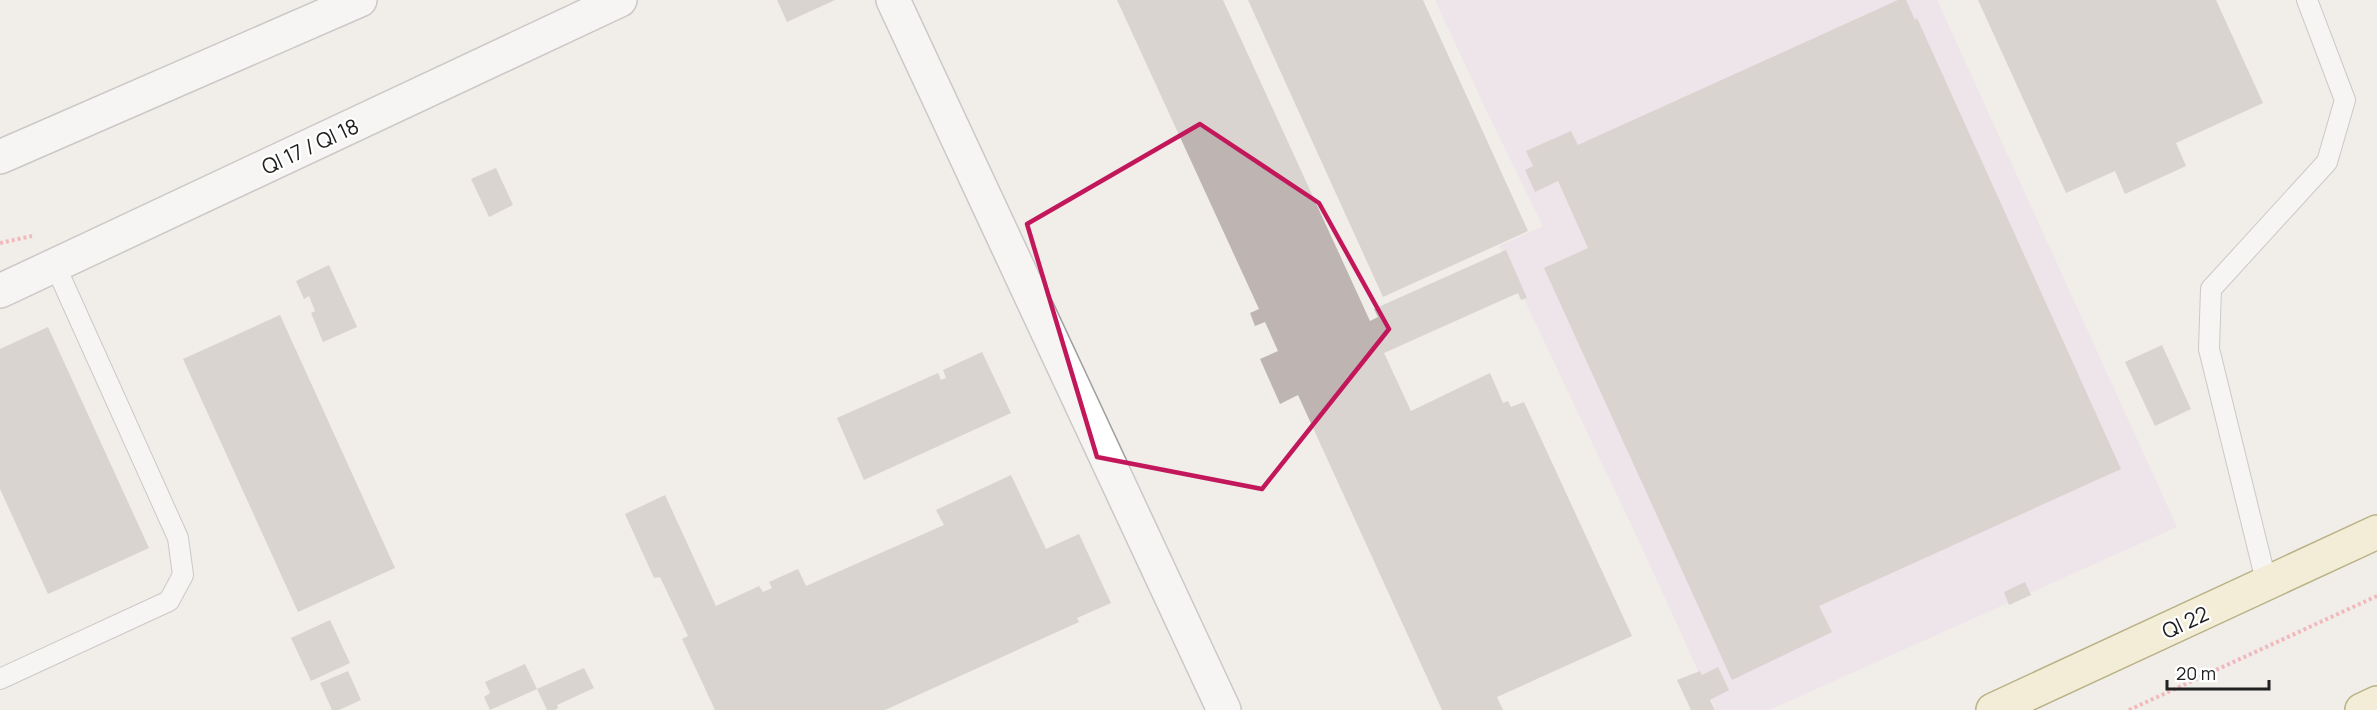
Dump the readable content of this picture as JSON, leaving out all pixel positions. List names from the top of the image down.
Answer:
{
  "streets": {
    "street": ["QI 17 / QI 18", "QI 22"]
  },
  "scale_bar": "20 m"
}
